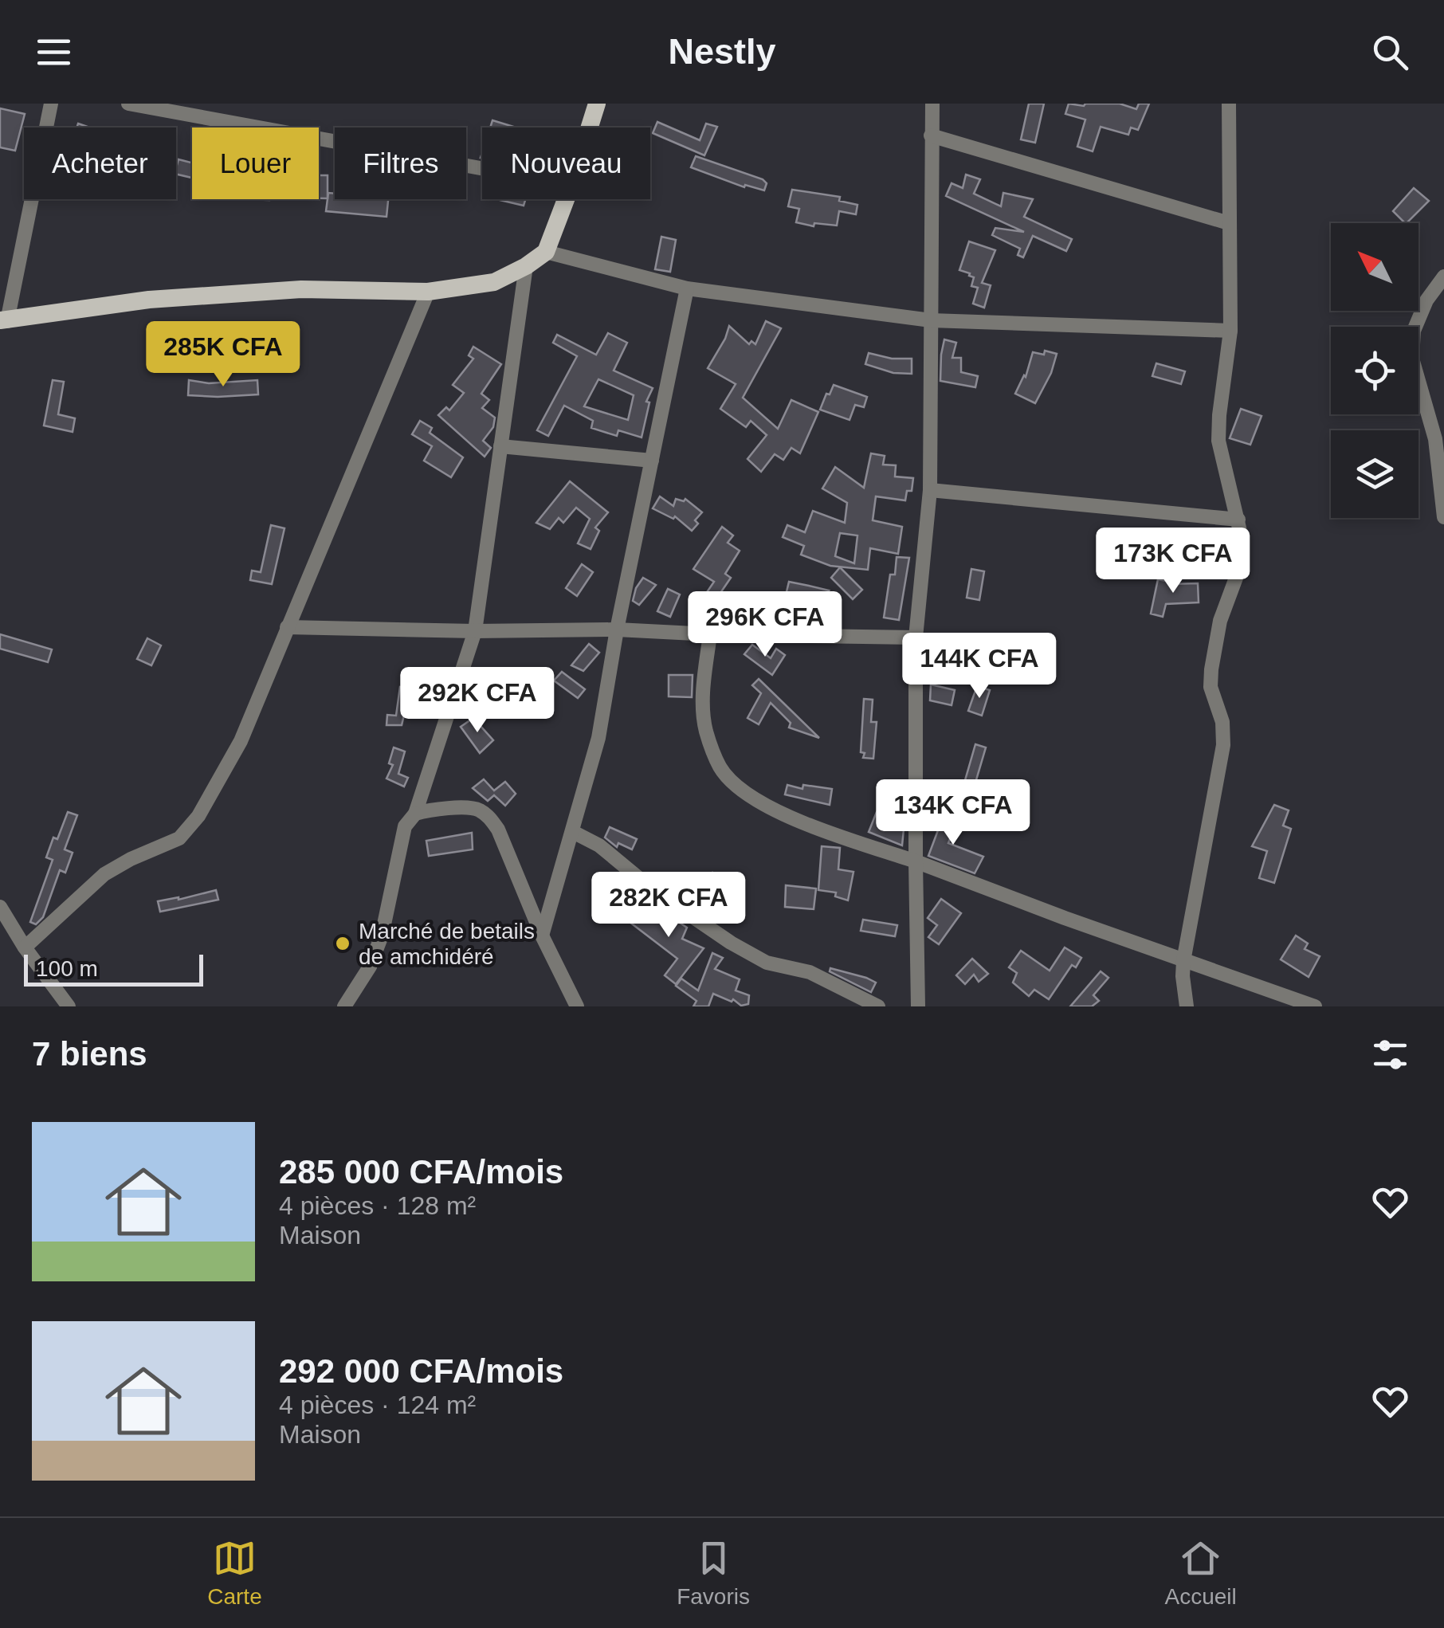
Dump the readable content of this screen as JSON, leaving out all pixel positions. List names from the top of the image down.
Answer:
{
  "places": ["Marché de betails de amchidéré"],
  "scale_bar": "100 m",
  "north": "top left",
  "page": {
    "header": "Nestly",
    "chip": [
      "Acheter",
      "Louer",
      "Filtres",
      "Nouveau"
    ],
    "price": [
      "285K CFA",
      "173K CFA",
      "296K CFA",
      "144K CFA",
      "292K CFA",
      "134K CFA",
      "282K CFA"
    ],
    "scale": "100 m",
    "heading": "7 biens",
    "list": [
      {
        "name": "285 000 CFA/mois",
        "note": "4 pièces · 128 m² · Maison"
      },
      {
        "name": "292 000 CFA/mois",
        "note": "4 pièces · 124 m² · Maison"
      }
    ],
    "tabs": ["Carte", "Favoris", "Accueil"]
  }
}
